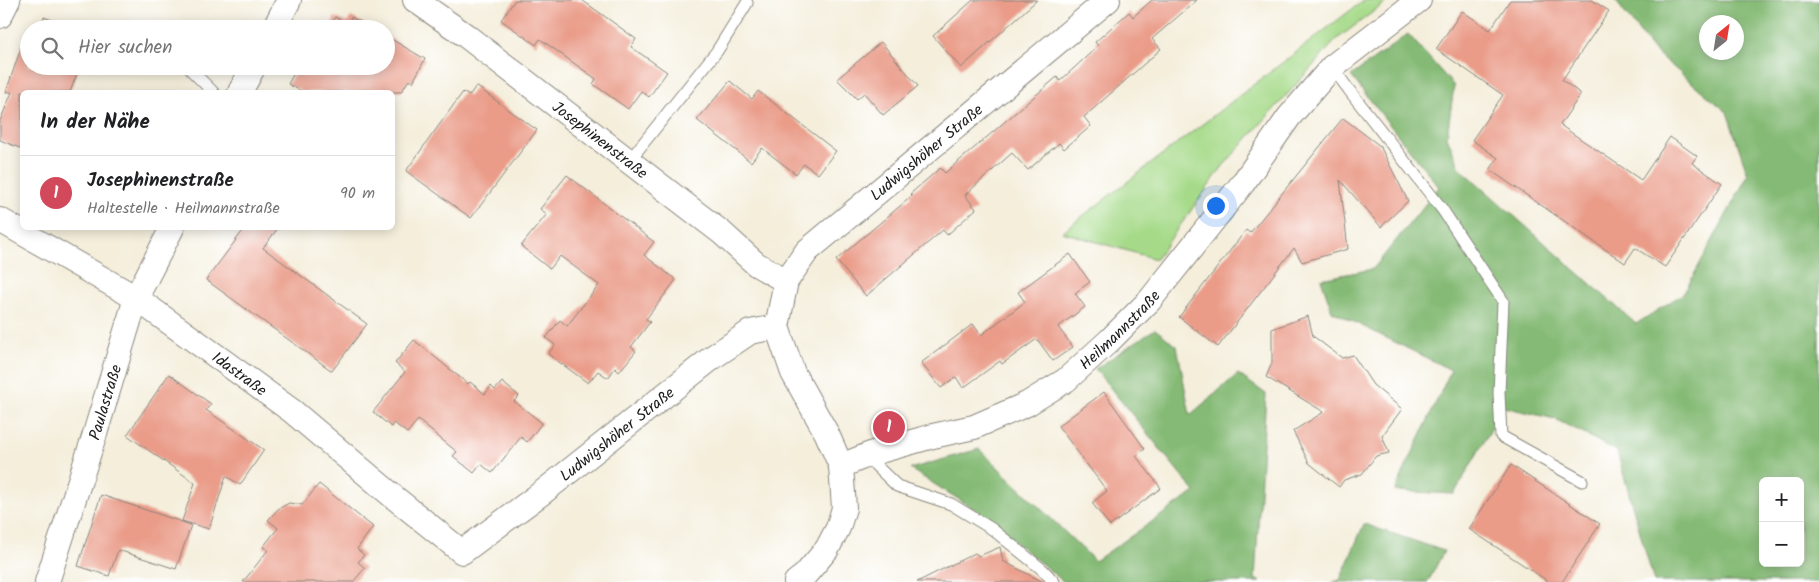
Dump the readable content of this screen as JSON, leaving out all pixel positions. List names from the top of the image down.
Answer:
{
  "streets": {
    "street": [
      "Josephinenstraße",
      "Ludwigshöher Straße",
      "Heilmannstraße",
      "Idastraße",
      "Paulastraße"
    ]
  },
  "crossings": [
    ["Josephinenstraße", "Ludwigshöher Straße"],
    ["Ludwigshöher Straße", "Idastraße"],
    ["Idastraße", "Paulastraße"]
  ],
  "north": "top right",
  "page": {
    "search": "Hier suchen",
    "heading": "In der Nähe",
    "list": [
      {
        "mark": "1",
        "name": "Josephinenstraße",
        "note": "Haltestelle · Heilmannstraße",
        "value": "90 m"
      }
    ],
    "pins": "1",
    "map_buttons": ["+", "−"]
  }
}
